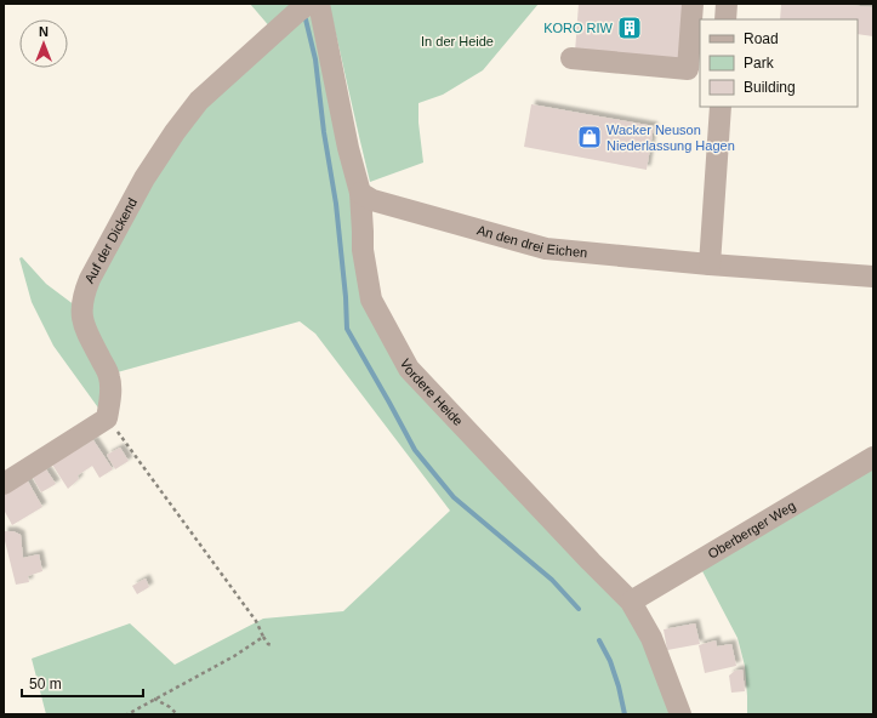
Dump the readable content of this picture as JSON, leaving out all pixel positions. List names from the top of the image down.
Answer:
{
  "streets": {
    "street": [
      "Auf der Dickend",
      "An den drei Eichen",
      "Vordere Heide",
      "Oberberger Weg"
    ]
  },
  "crossings": [
    ["An den drei Eichen", "Vordere Heide"],
    ["Vordere Heide", "Oberberger Weg"]
  ],
  "parks": ["In der Heide"],
  "places": {
    "building": ["KORO RIW"],
    "shop": ["Wacker Neuson Niederlassung Hagen"]
  },
  "legend": ["Road", "Park", "Building"],
  "scale_bar": "50 m",
  "north": "top"
}
